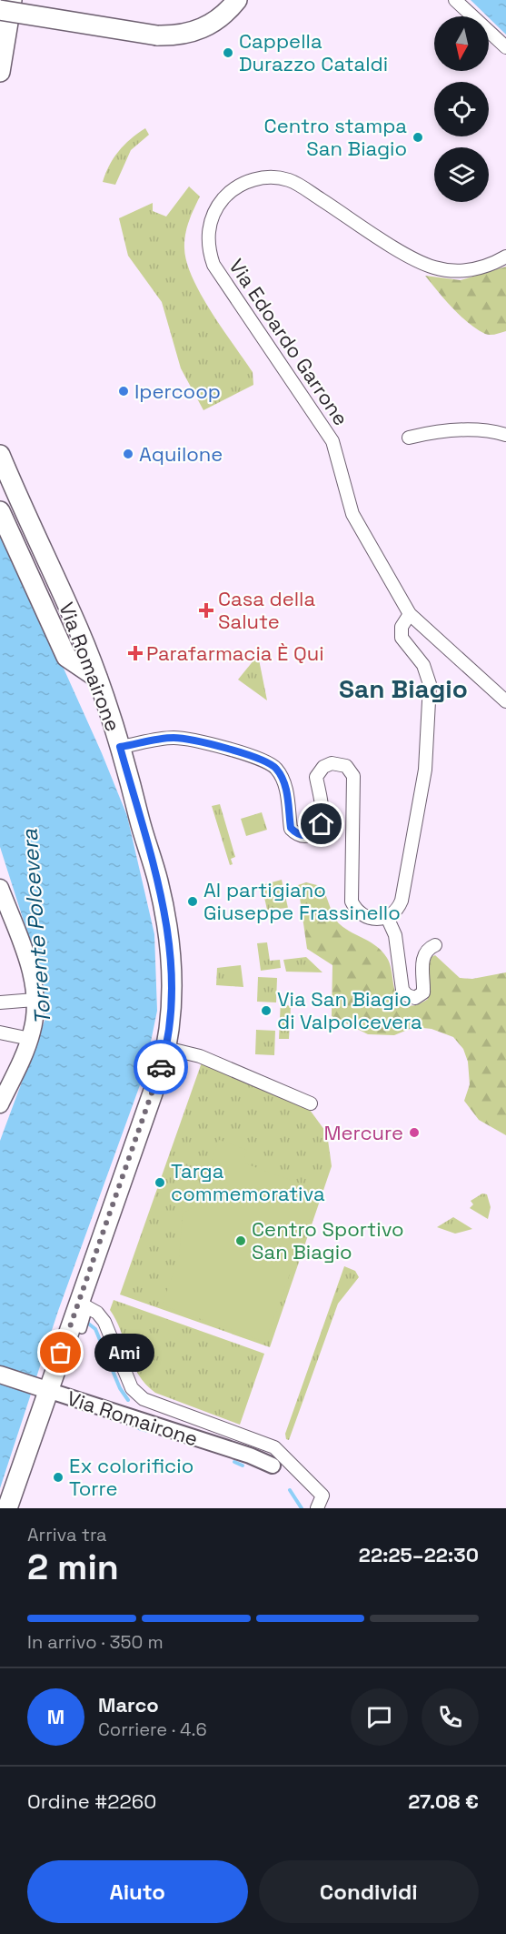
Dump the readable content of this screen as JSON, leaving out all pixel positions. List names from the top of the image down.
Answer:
{
  "streets": {
    "main road": ["Via Romairone"],
    "street": ["Via Edoardo Garrone"]
  },
  "districts": ["San Biagio"],
  "water": ["Torrente Polcevera"],
  "places": {
    "other": [
      "Cappella Durazzo Cataldi",
      "Centro stampa San Biagio",
      "Ipercoop",
      "Aquilone",
      "Al partigiano Giuseppe Frassinello",
      "Via San Biagio di Valpolcevera",
      "Mercure",
      "Targa commemorativa",
      "Centro Sportivo San Biagio",
      "Ami",
      "Ex colorificio Torre"
    ],
    "health": ["Casa della Salute", "Parafarmacia È Qui"]
  },
  "north": "bottom",
  "page": {
    "bubble": "Ami",
    "heading": ["2 min", "Arriva tra", "22:25–22:30"],
    "panel": [
      "Marco",
      "Corriere · 4.6",
      "Ordine #2260",
      "27.08 €"
    ],
    "bar": "In arrivo · 350 m",
    "round": "M",
    "buttons": ["Aiuto", "Condividi"]
  }
}
